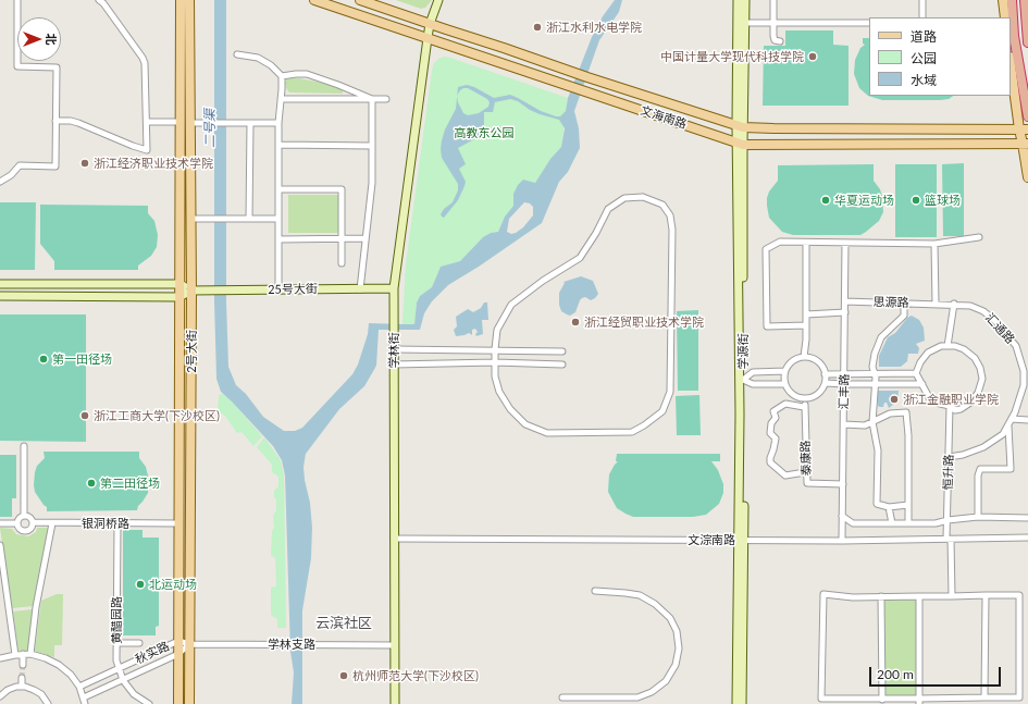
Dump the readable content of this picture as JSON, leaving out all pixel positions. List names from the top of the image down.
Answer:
{
  "streets": {
    "main road": [
      "文海南路",
      "25号大街",
      "学林街",
      "2号大街",
      "学源街"
    ],
    "street": [
      "思源路",
      "汇通路",
      "汇丰路",
      "泰康路",
      "恒升路",
      "银洞桥路",
      "文淙南路",
      "黄醋园路",
      "学林支路",
      "秋实路"
    ]
  },
  "crossings": [
    ["文海南路", "学林街"],
    ["文海南路", "学源街"],
    ["25号大街", "学林街"],
    ["25号大街", "2号大街"],
    ["思源路", "汇通路"],
    ["思源路", "汇丰路"],
    ["汇通路", "恒升路"],
    ["学林街", "文淙南路"],
    ["学林街", "学林支路"],
    ["2号大街", "银洞桥路"],
    ["2号大街", "学林支路"],
    ["2号大街", "秋实路"],
    ["学源街", "文淙南路"],
    ["汇丰路", "泰康路"],
    ["汇丰路", "文淙南路"],
    ["恒升路", "文淙南路"],
    ["银洞桥路", "黄醋园路"],
    ["黄醋园路", "秋实路"],
    ["学林支路", "秋实路"]
  ],
  "districts": ["云滨社区"],
  "water": ["二号渠"],
  "parks": ["高教东公园"],
  "places": [
    "浙江水利水电学院",
    "中国计量大学现代科技学院",
    "浙江经济职业技术学院",
    "华夏运动场",
    "篮球场",
    "浙江经贸职业技术学院",
    "第一田径场",
    "浙江金融职业学院",
    "浙江工商大学(下沙校区)",
    "第二田径场",
    "北运动场",
    "杭州师范大学(下沙校区)"
  ],
  "legend": ["道路", "公园", "水域"],
  "scale_bar": "200 m",
  "north": "right"
}
